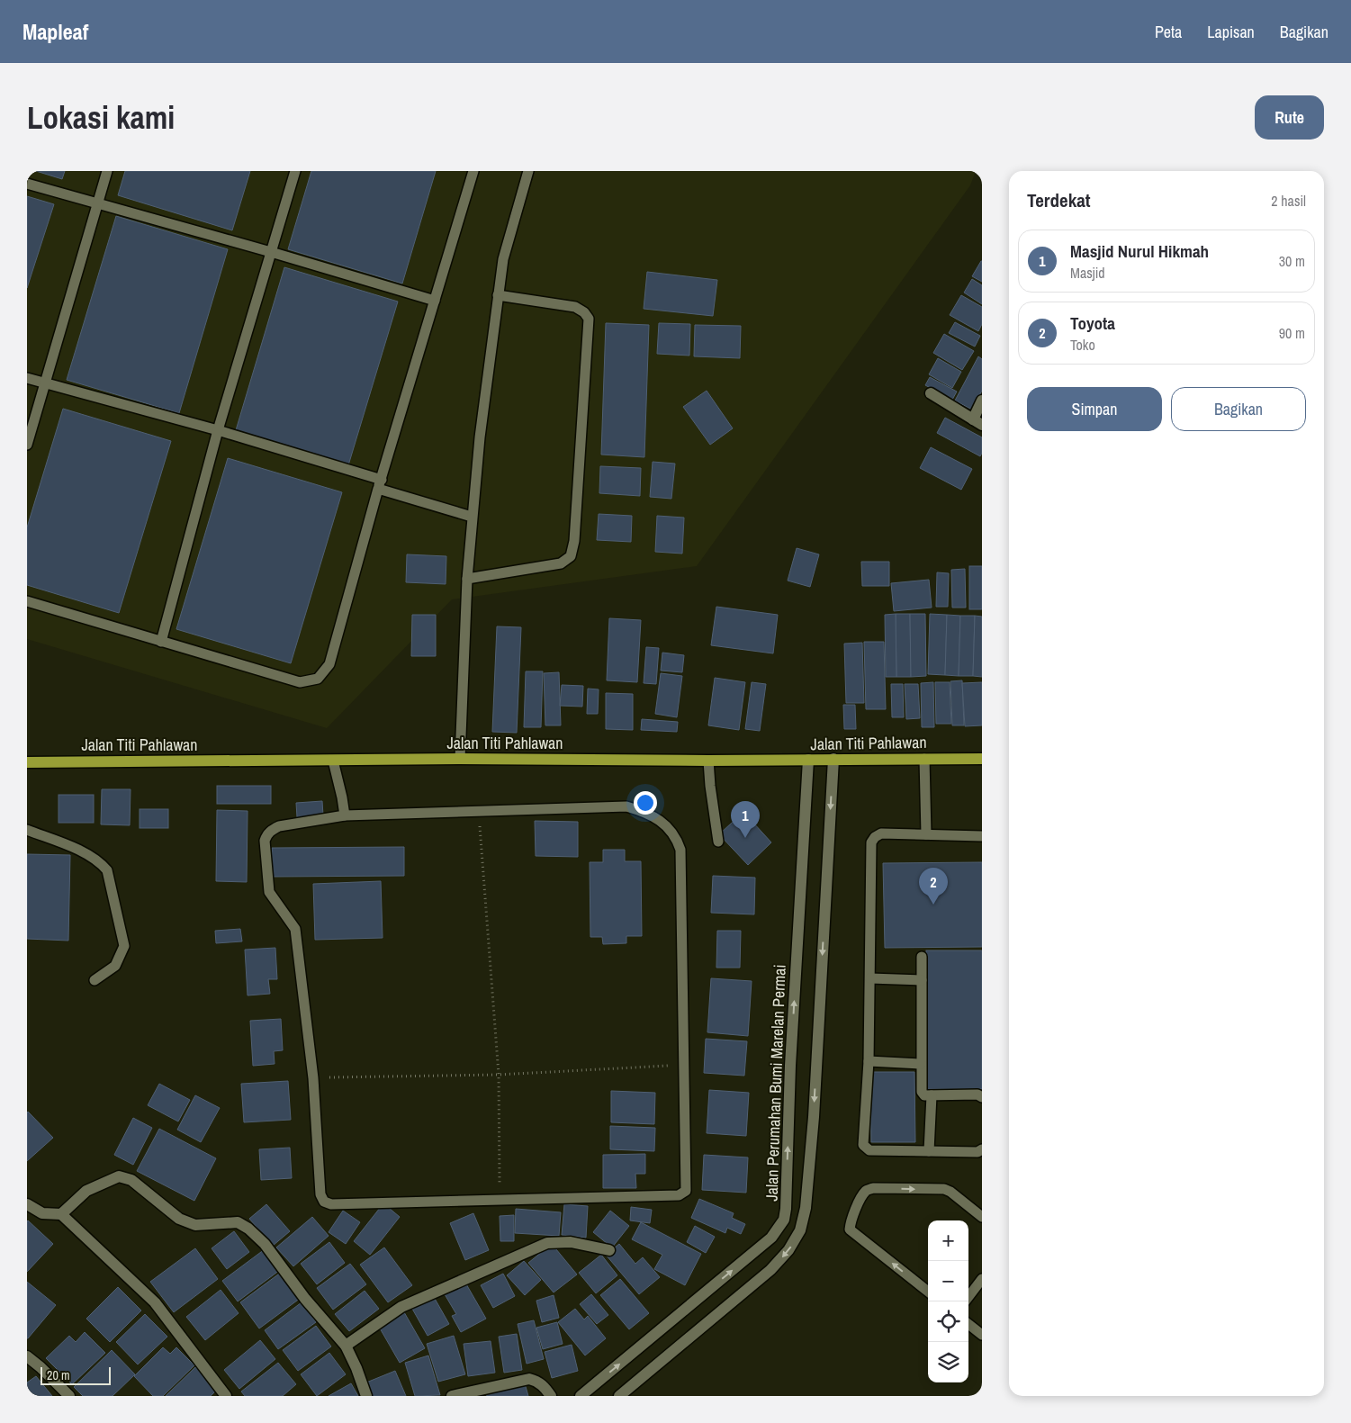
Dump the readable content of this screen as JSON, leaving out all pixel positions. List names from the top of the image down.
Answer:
{
  "streets": {
    "main road": ["Jalan Titi Pahlawan"],
    "street": ["Jalan Perumahan Bumi Marelan Permai"]
  },
  "crossings": [
    ["Jalan Titi Pahlawan", "Jalan Perumahan Bumi Marelan Permai"]
  ],
  "scale_bar": "20 m",
  "page": {
    "header": "Mapleaf",
    "nav": ["Peta", "Lapisan", "Bagikan"],
    "buttons": [
      "Rute",
      ["Simpan", "Bagikan"]
    ],
    "title": "Lokasi kami",
    "heading": ["Terdekat", "2 hasil"],
    "list": [
      {
        "mark": "1",
        "name": "Masjid Nurul Hikmah",
        "note": "Masjid",
        "value": "30 m"
      },
      {
        "mark": "2",
        "name": "Toyota",
        "note": "Toko",
        "value": "90 m"
      }
    ],
    "pins": ["1", "2"],
    "map_buttons": ["+", "−"],
    "scale": "20 m"
  }
}
